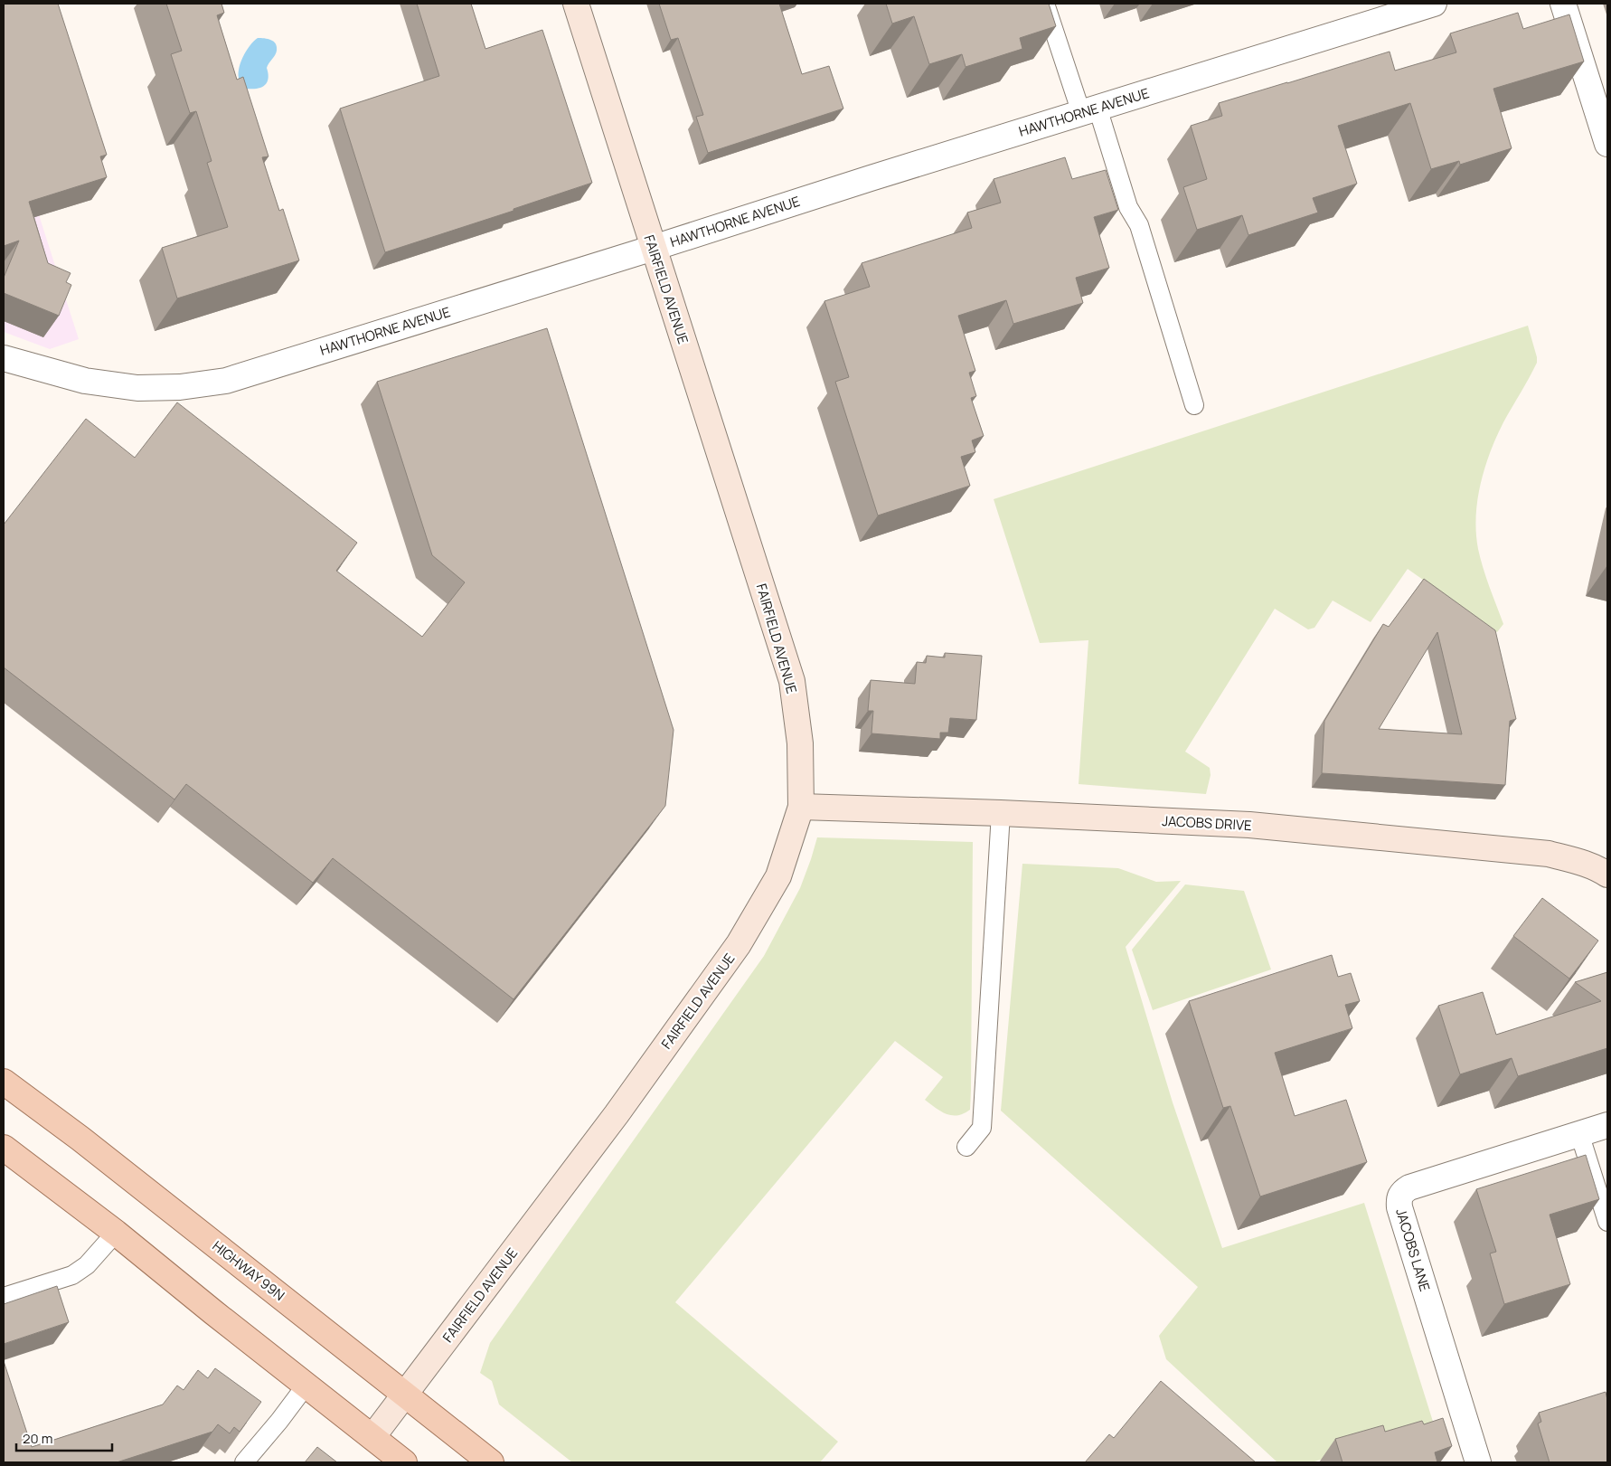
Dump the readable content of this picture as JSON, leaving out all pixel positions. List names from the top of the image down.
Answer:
{
  "streets": {
    "main road": ["HIGHWAY 99N"],
    "street": [
      "HAWTHORNE AVENUE",
      "FAIRFIELD AVENUE",
      "JACOBS DRIVE",
      "JACOBS LANE"
    ]
  },
  "crossings": [
    ["HAWTHORNE AVENUE", "FAIRFIELD AVENUE"],
    ["FAIRFIELD AVENUE", "JACOBS DRIVE"],
    ["FAIRFIELD AVENUE", "HIGHWAY 99N"]
  ],
  "scale_bar": "20 m"
}
